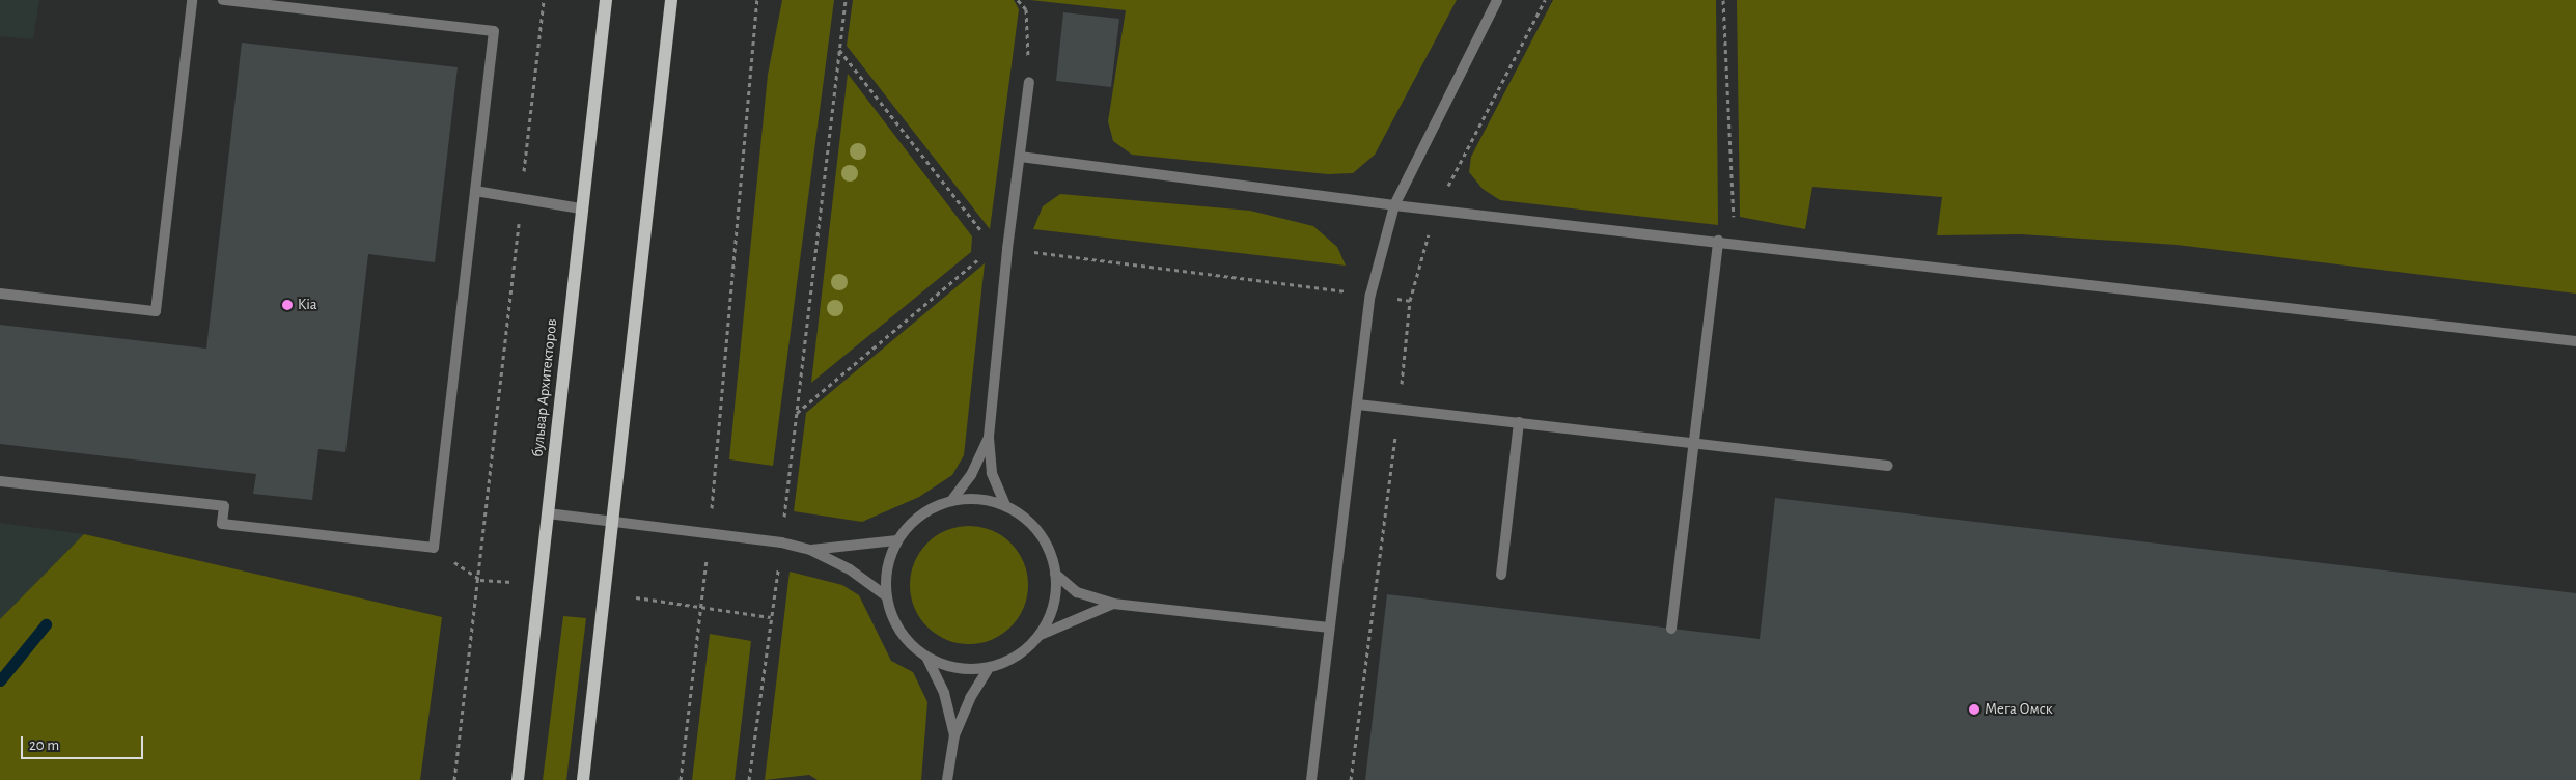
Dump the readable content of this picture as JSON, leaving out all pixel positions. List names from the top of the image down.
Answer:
{
  "streets": {
    "main road": ["бульвар Архитекторов"]
  },
  "places": ["Kia", "Мега Омск"],
  "scale_bar": "20 m"
}
